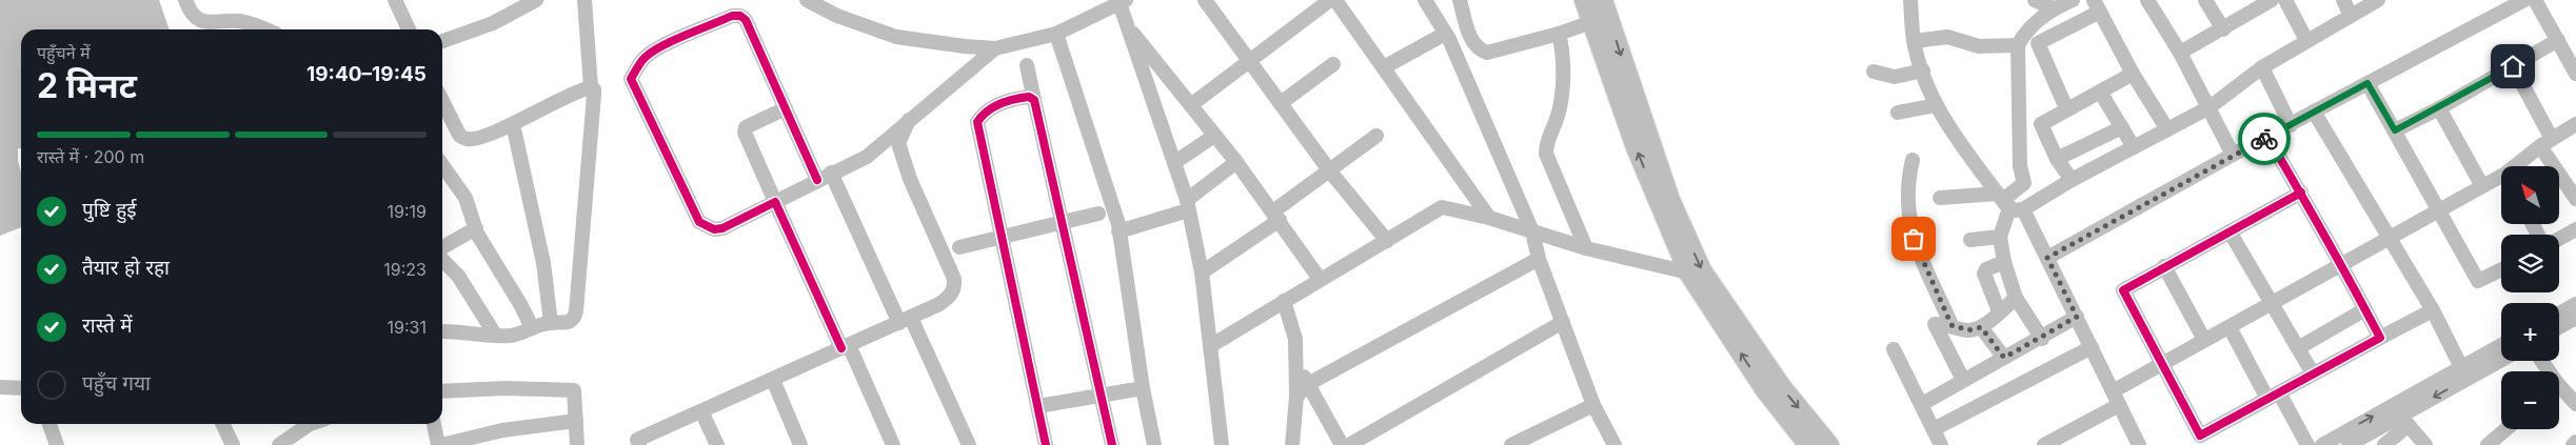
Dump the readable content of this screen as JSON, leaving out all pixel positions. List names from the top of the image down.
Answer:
{
  "north": "top left",
  "page": {
    "heading": ["2 मिनट", "पहुँचने में", "19:40–19:45"],
    "bar": "रास्ते में · 200 m",
    "map_buttons": ["+", "−"],
    "list": [
      ["पुष्टि हुई", "19:19"],
      ["तैयार हो रहा", "19:23"],
      ["रास्ते में", "19:31"],
      "पहुँच गया"
    ]
  }
}
